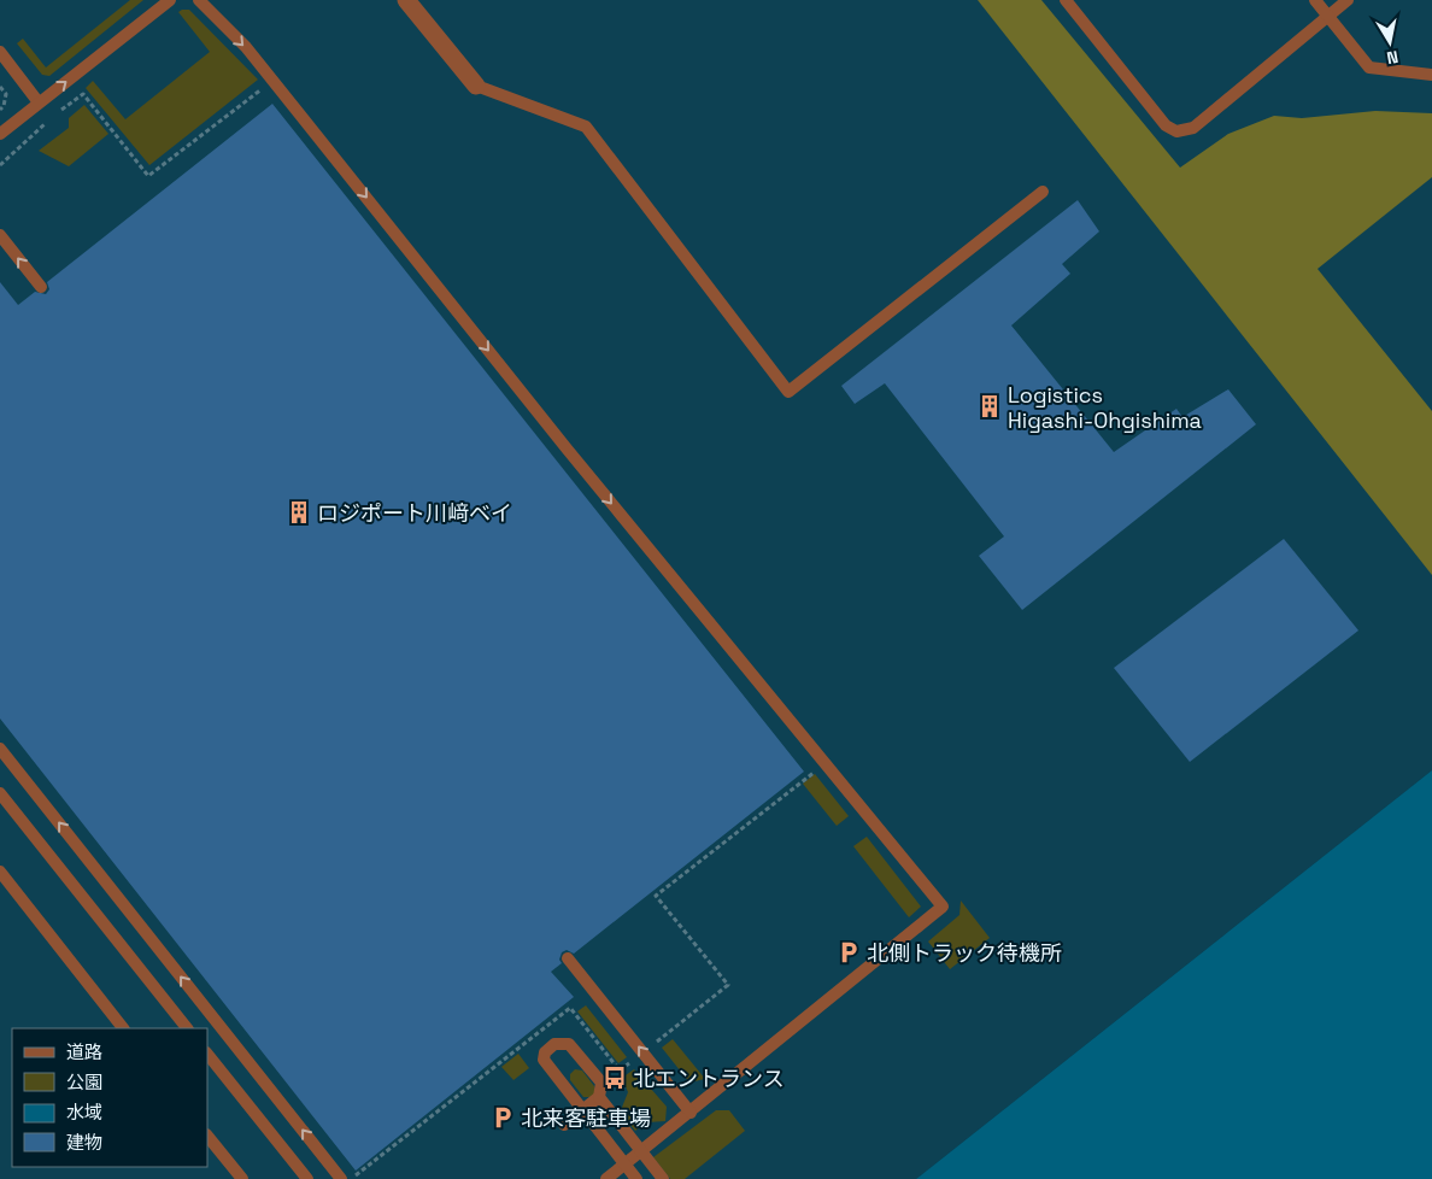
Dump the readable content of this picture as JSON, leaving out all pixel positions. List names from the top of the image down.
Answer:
{
  "places": {
    "building": ["Logistics Higashi-Ohgishima", "ロジポート川﨑ベイ"],
    "parking": ["北側トラック待機所", "北来客駐車場"],
    "bus stop": ["北エントランス"]
  },
  "legend": [
    "道路",
    "公園",
    "水域",
    "建物"
  ],
  "north": "bottom"
}
